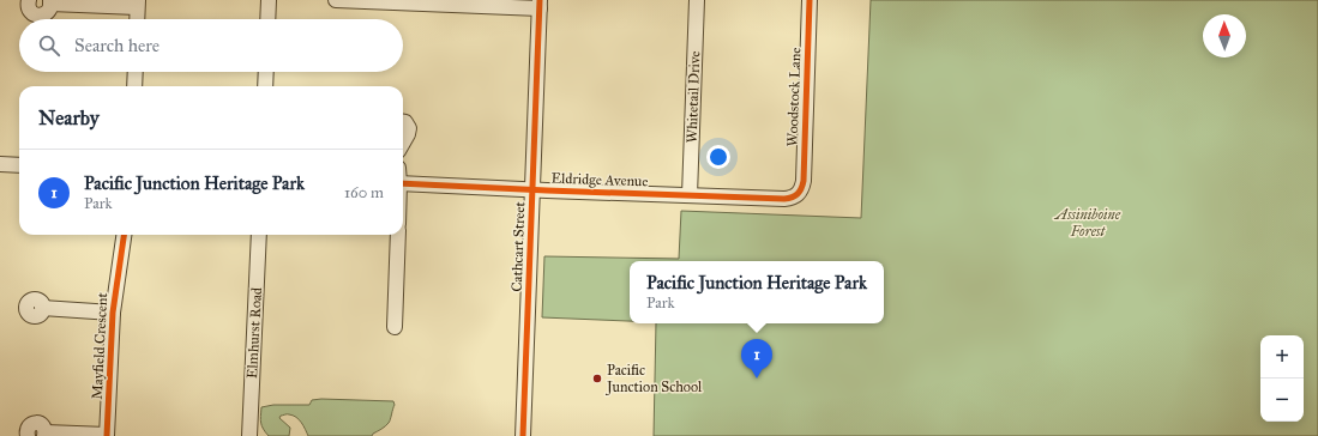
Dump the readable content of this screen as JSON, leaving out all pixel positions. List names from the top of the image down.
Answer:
{
  "streets": {
    "street": [
      "Whitetail Drive",
      "Woodstock Lane",
      "Eldridge Avenue",
      "Cathcart Street",
      "Elmhurst Road",
      "Mayfield Crescent"
    ]
  },
  "crossings": [
    ["Whitetail Drive", "Eldridge Avenue"],
    ["Woodstock Lane", "Eldridge Avenue"],
    ["Eldridge Avenue", "Cathcart Street"]
  ],
  "parks": ["Assiniboine Forest"],
  "places": ["Pacific Junction School"],
  "north": "top",
  "page": {
    "search": "Search here",
    "heading": "Nearby",
    "list": [
      {
        "mark": "1",
        "name": "Pacific Junction Heritage Park",
        "note": "Park",
        "value": "160 m"
      }
    ],
    "popup": ["Pacific Junction Heritage Park", "Park"],
    "map_buttons": ["+", "−"],
    "pins": "1"
  }
}
